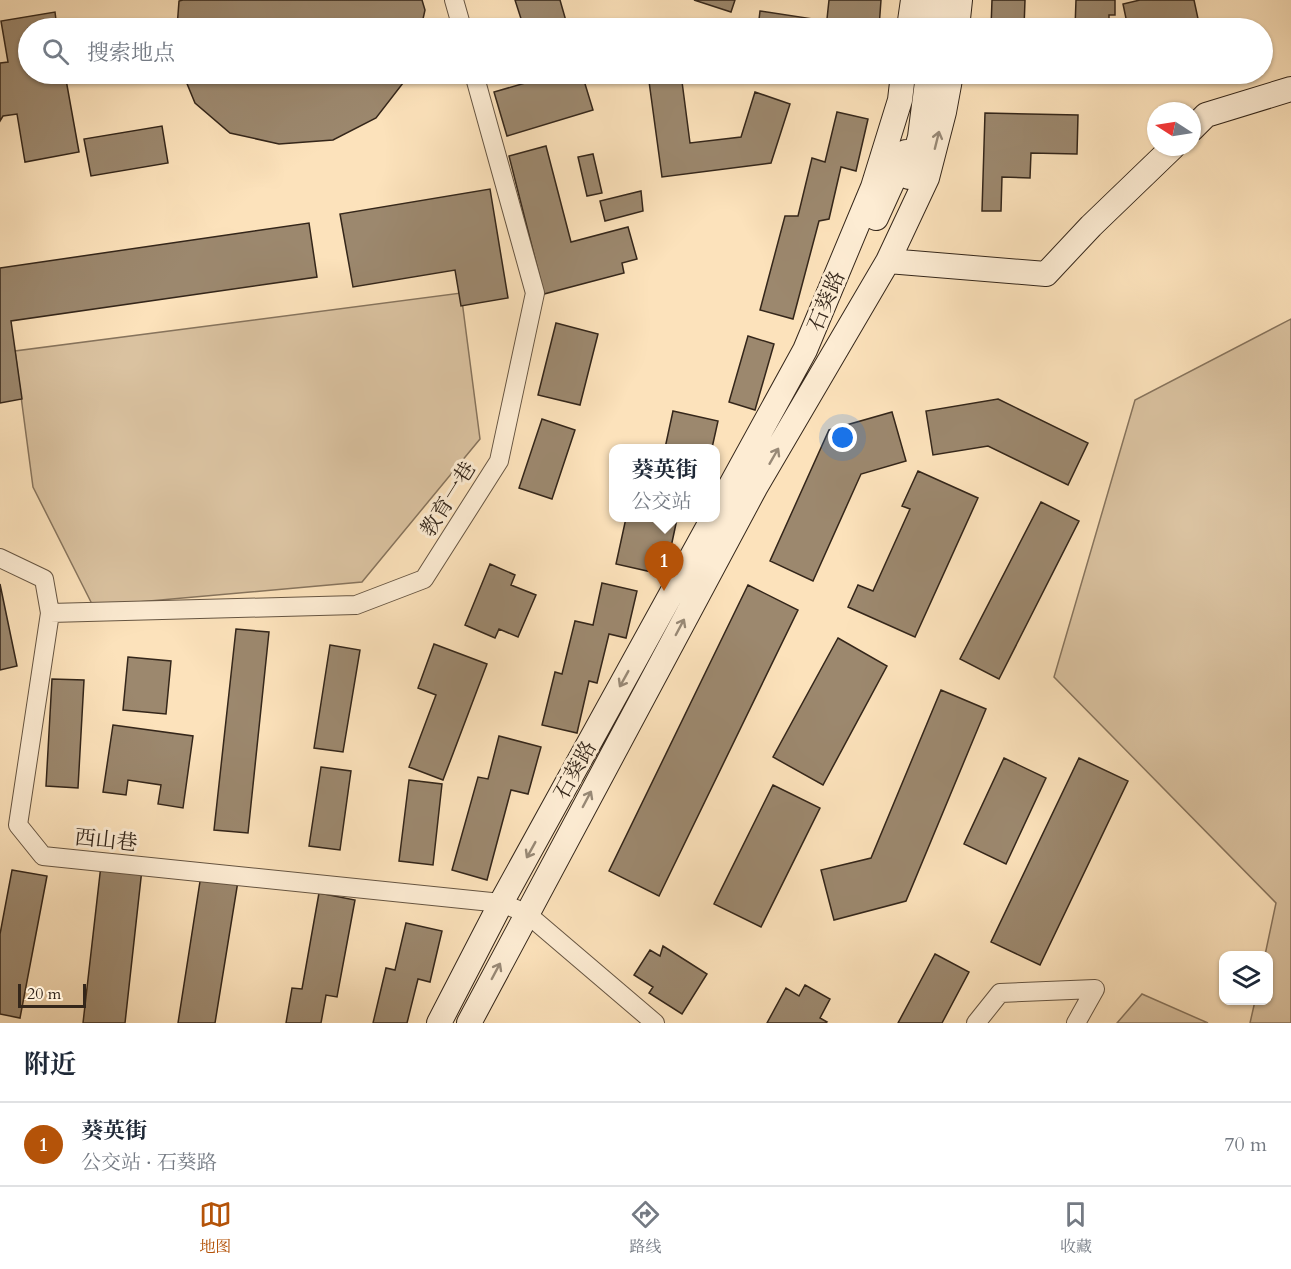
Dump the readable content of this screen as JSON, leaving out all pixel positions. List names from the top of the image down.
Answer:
{
  "streets": {
    "main road": ["石葵路"],
    "street": ["教育一巷", "西山巷"]
  },
  "crossings": [
    ["石葵路", "西山巷"],
    ["教育一巷", "西山巷"]
  ],
  "scale_bar": "20 m",
  "north": "left",
  "page": {
    "search": "搜索地点",
    "popup": ["葵英街", "公交站"],
    "pins": "1",
    "scale": "20 m",
    "heading": "附近",
    "list": [
      {
        "mark": "1",
        "name": "葵英街",
        "note": "公交站 · 石葵路",
        "value": "70 m"
      }
    ],
    "nav": ["地图", "路线", "收藏"]
  }
}
